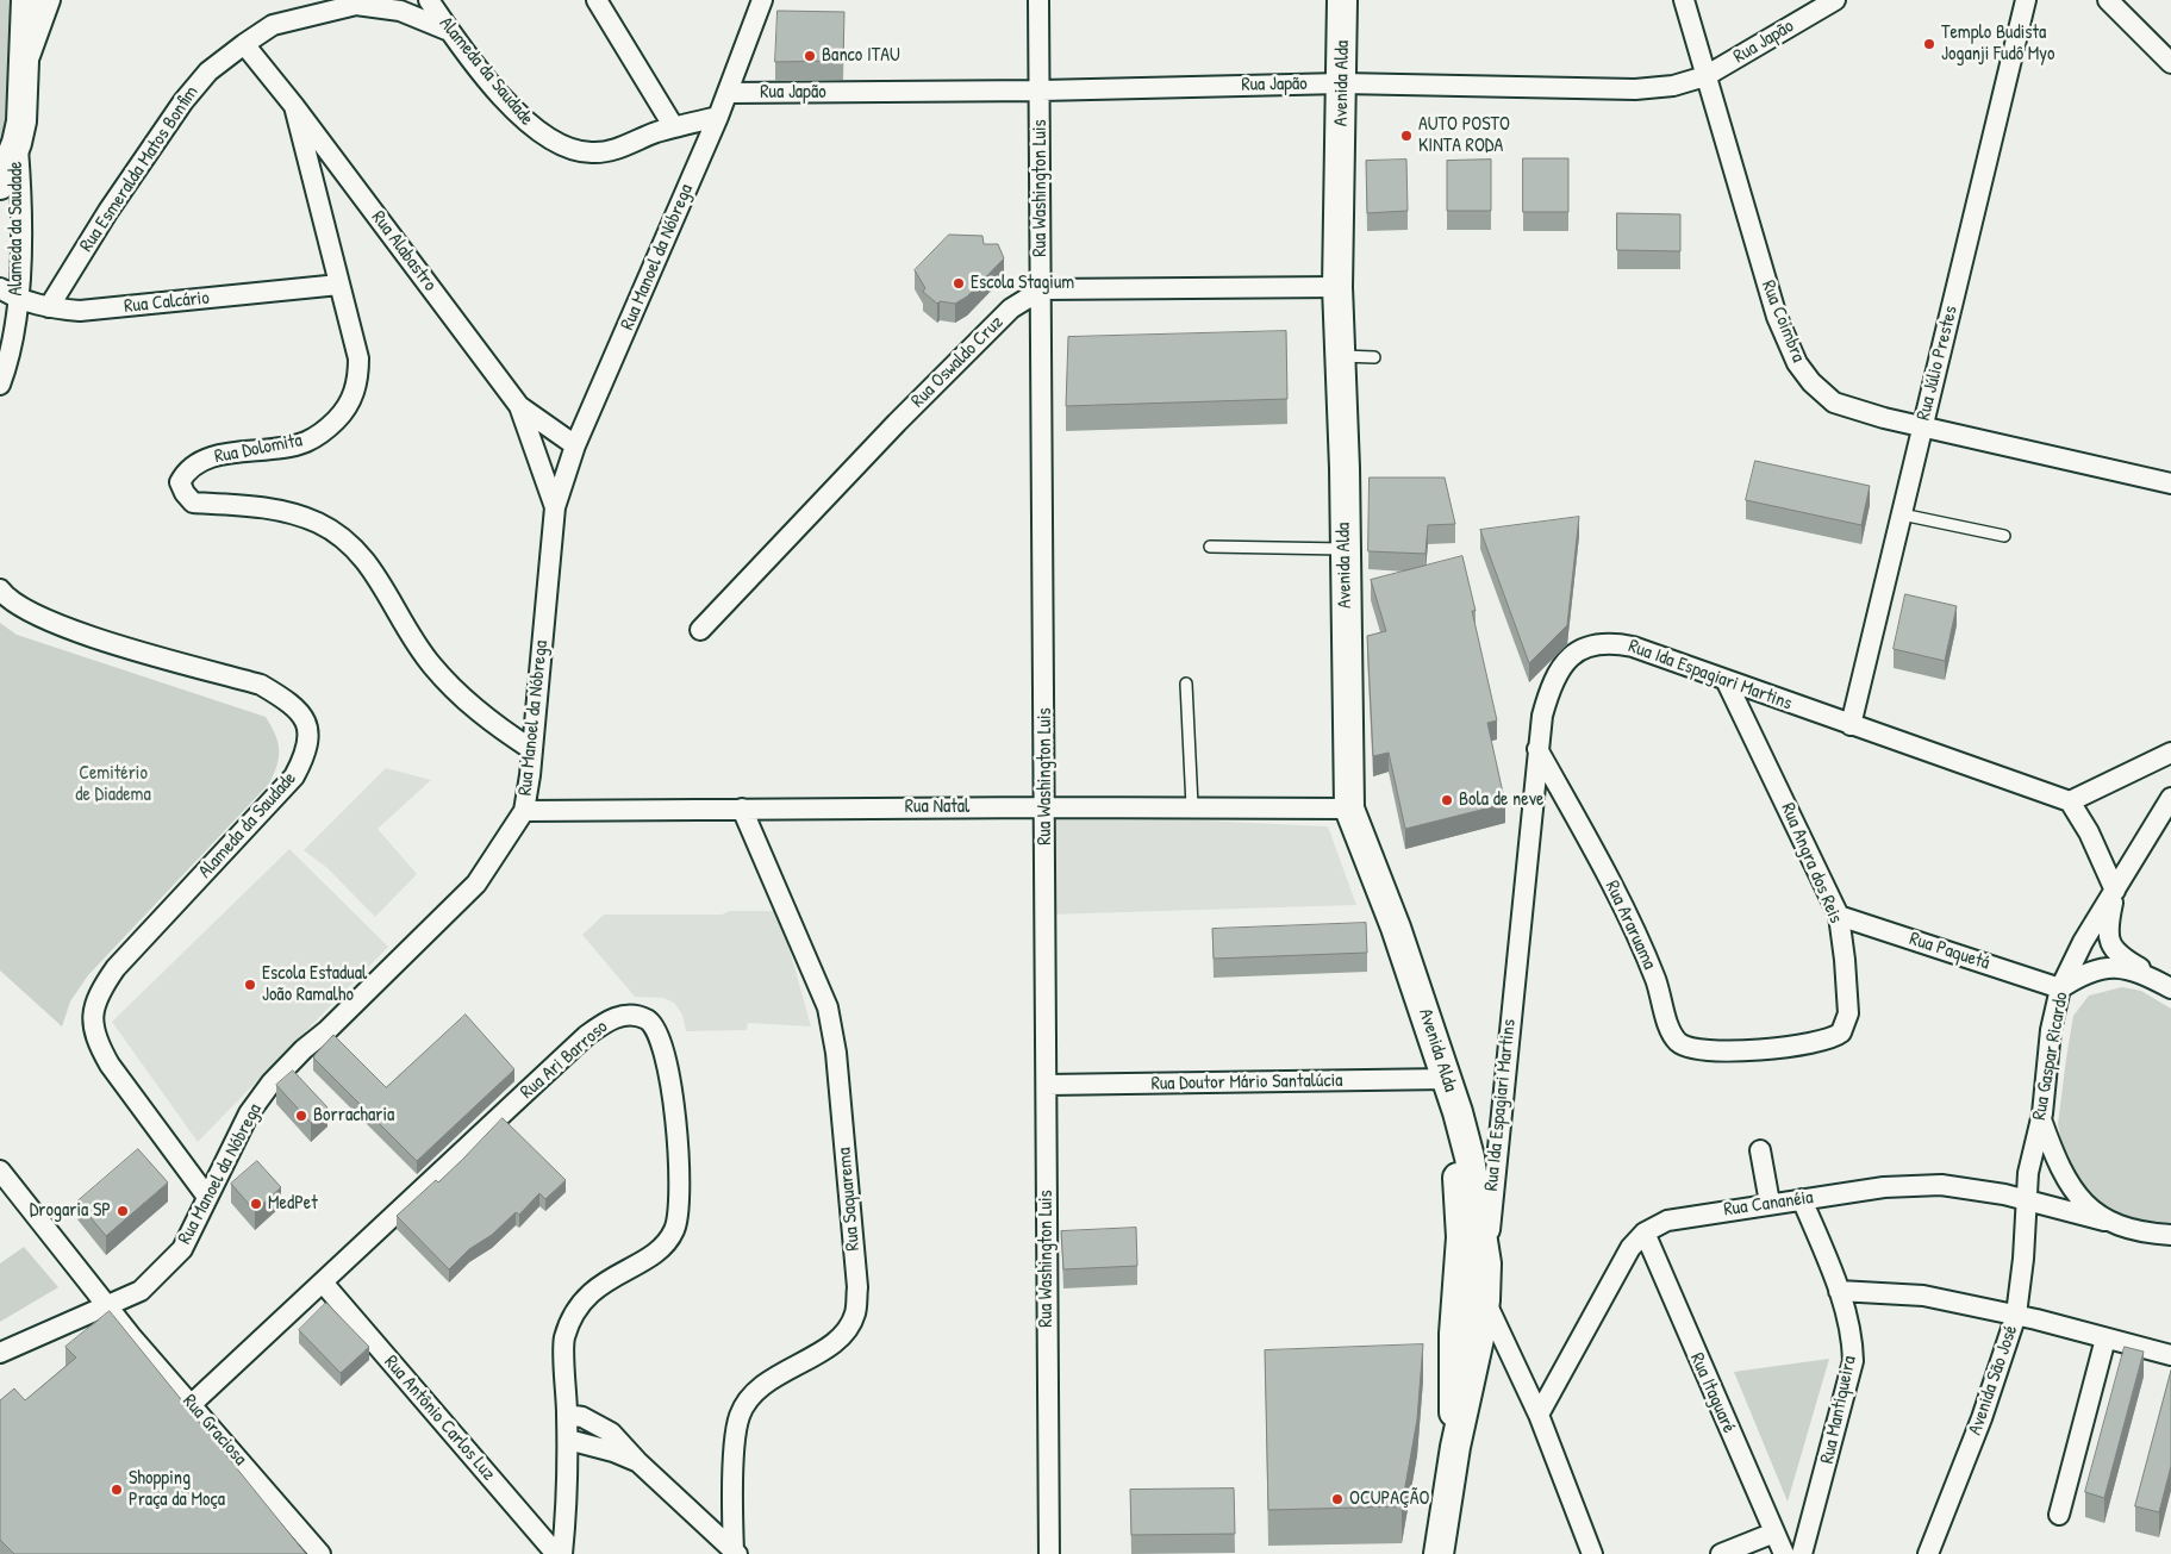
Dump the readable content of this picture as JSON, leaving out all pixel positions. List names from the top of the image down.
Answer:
{
  "streets": {
    "main road": ["Avenida Alda"],
    "street": [
      "Rua Japão",
      "Alameda da Saudade",
      "Rua Esmeralda Matos Bonfim",
      "Rua Washington Luis",
      "Rua Alabastro",
      "Rua Manoel da Nóbrega",
      "Rua Calcário",
      "Rua Coimbra",
      "Rua Oswaldo Cruz",
      "Rua Júlio Prestes",
      "Rua Dolomita",
      "Rua Ida Espagiari Martins",
      "Rua Natal",
      "Rua Angra dos Reis",
      "Rua Araruama",
      "Rua Paquetá",
      "Rua Gaspar Ricardo",
      "Rua Ari Barroso",
      "Rua Doutor Mário Santalúcia",
      "Rua Saquarema",
      "Rua Cananéia",
      "Avenida São José",
      "Rua Itaguaré",
      "Rua Mantiqueira",
      "Rua Antônio Carlos Luz",
      "Rua Graciosa"
    ]
  },
  "crossings": [
    ["Rua Japão", "Avenida Alda"],
    ["Rua Japão", "Rua Washington Luis"],
    ["Rua Japão", "Rua Manoel da Nóbrega"],
    ["Rua Japão", "Rua Coimbra"],
    ["Alameda da Saudade", "Rua Esmeralda Matos Bonfim"],
    ["Alameda da Saudade", "Rua Manoel da Nóbrega"],
    ["Alameda da Saudade", "Rua Calcário"],
    ["Avenida Alda", "Rua Ida Espagiari Martins"],
    ["Avenida Alda", "Rua Natal"],
    ["Avenida Alda", "Rua Doutor Mário Santalúcia"],
    ["Rua Esmeralda Matos Bonfim", "Rua Alabastro"],
    ["Rua Esmeralda Matos Bonfim", "Rua Calcário"],
    ["Rua Washington Luis", "Rua Oswaldo Cruz"],
    ["Rua Washington Luis", "Rua Natal"],
    ["Rua Washington Luis", "Rua Doutor Mário Santalúcia"],
    ["Rua Alabastro", "Rua Manoel da Nóbrega"],
    ["Rua Alabastro", "Rua Dolomita"],
    ["Rua Manoel da Nóbrega", "Rua Dolomita"],
    ["Rua Manoel da Nóbrega", "Rua Natal"],
    ["Rua Manoel da Nóbrega", "Rua Graciosa"],
    ["Rua Calcário", "Rua Dolomita"],
    ["Rua Coimbra", "Rua Júlio Prestes"],
    ["Rua Júlio Prestes", "Rua Ida Espagiari Martins"],
    ["Rua Ida Espagiari Martins", "Rua Angra dos Reis"],
    ["Rua Ida Espagiari Martins", "Rua Araruama"],
    ["Rua Natal", "Rua Saquarema"],
    ["Rua Angra dos Reis", "Rua Araruama"],
    ["Rua Angra dos Reis", "Rua Paquetá"],
    ["Rua Paquetá", "Rua Gaspar Ricardo"],
    ["Rua Gaspar Ricardo", "Rua Cananéia"],
    ["Rua Gaspar Ricardo", "Avenida São José"],
    ["Rua Ari Barroso", "Rua Antônio Carlos Luz"],
    ["Rua Ari Barroso", "Rua Graciosa"],
    ["Rua Cananéia", "Avenida São José"],
    ["Rua Cananéia", "Rua Itaguaré"],
    ["Rua Cananéia", "Rua Mantiqueira"]
  ],
  "parks": ["Cemitério de Diadema"],
  "places": [
    "Templo Budista Joganji Fudô Myo",
    "Banco ITAU",
    "AUTO POSTO KINTA RODA",
    "Escola Stagium",
    "Bola de neve",
    "Escola Estadual João Ramalho",
    "Borracharia",
    "MedPet",
    "Drogaria SP",
    "Shopping Praça da Moça",
    "OCUPAÇÃO"
  ]
}
